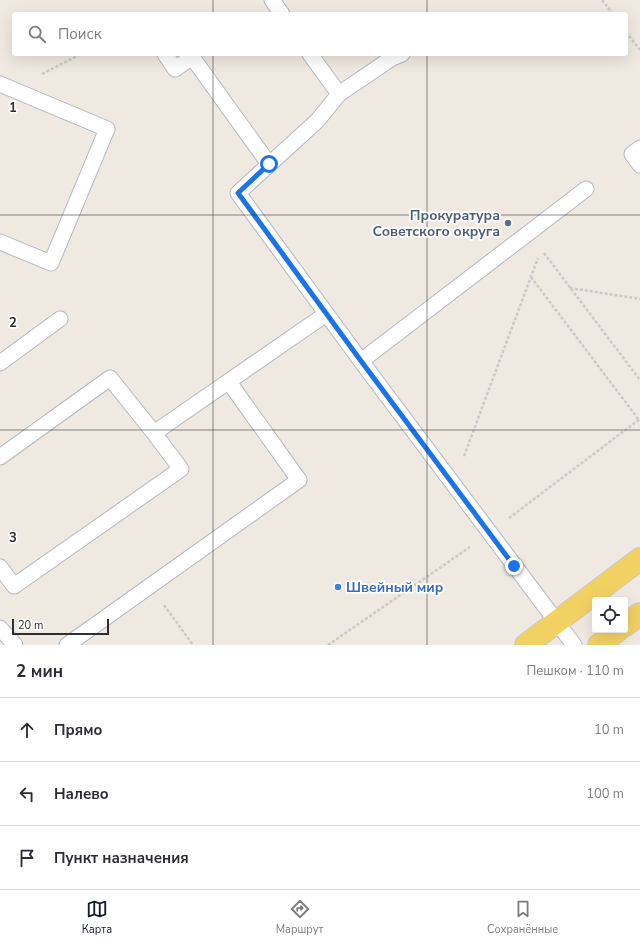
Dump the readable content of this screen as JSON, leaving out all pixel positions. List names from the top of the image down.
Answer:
{
  "places": ["Прокуратура Советского округа", "Швейный мир"],
  "scale_bar": "20 m",
  "page": {
    "search": "Поиск",
    "scale": "20 m",
    "heading": ["2 мин", "Пешком · 110 m"],
    "list": [
      ["Прямо", "10 m"],
      ["Налево", "100 m"],
      "Пункт назначения"
    ],
    "nav": ["Карта", "Маршрут", "Сохранённые"]
  },
  "grid": {
    "rows": ["1", "2", "3"]
  }
}
